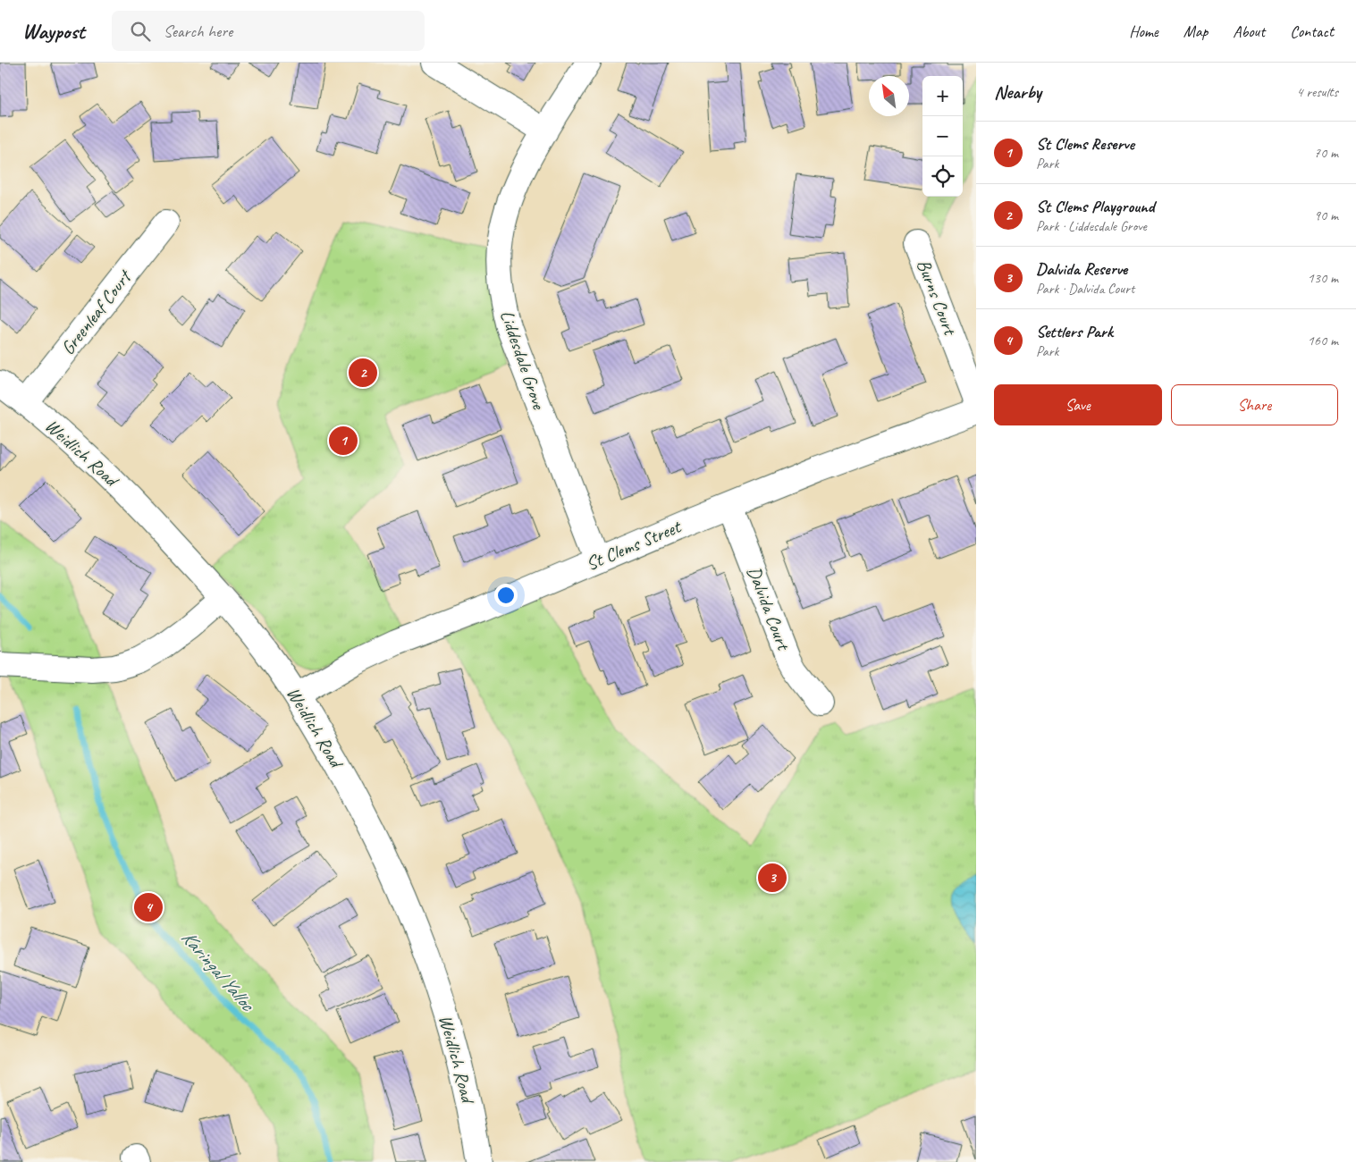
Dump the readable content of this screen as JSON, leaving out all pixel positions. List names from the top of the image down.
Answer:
{
  "streets": {
    "street": [
      "Burns Court",
      "Greenleaf Court",
      "Liddesdale Grove",
      "Weidlich Road",
      "St Clems Street",
      "Dalvida Court"
    ]
  },
  "crossings": [
    ["Greenleaf Court", "Weidlich Road"],
    ["Liddesdale Grove", "St Clems Street"],
    ["Weidlich Road", "St Clems Street"],
    ["St Clems Street", "Dalvida Court"]
  ],
  "water": ["Karingal Yalloc"],
  "north": "top left",
  "page": {
    "header": "Waypost",
    "search": "Search here",
    "nav": [
      "Home",
      "Map",
      "About",
      "Contact"
    ],
    "heading": ["Nearby", "4 results"],
    "map_buttons": ["+", "−"],
    "list": [
      {
        "mark": "1",
        "name": "St Clems Reserve",
        "note": "Park",
        "value": "70 m"
      },
      {
        "mark": "2",
        "name": "St Clems Playground",
        "note": "Park · Liddesdale Grove",
        "value": "90 m"
      },
      {
        "mark": "3",
        "name": "Dalvida Reserve",
        "note": "Park · Dalvida Court",
        "value": "130 m"
      },
      {
        "mark": "4",
        "name": "Settlers Park",
        "note": "Park",
        "value": "160 m"
      }
    ],
    "pins": [
      "2",
      "1",
      "3",
      "4"
    ],
    "buttons": ["Save", "Share"]
  }
}
